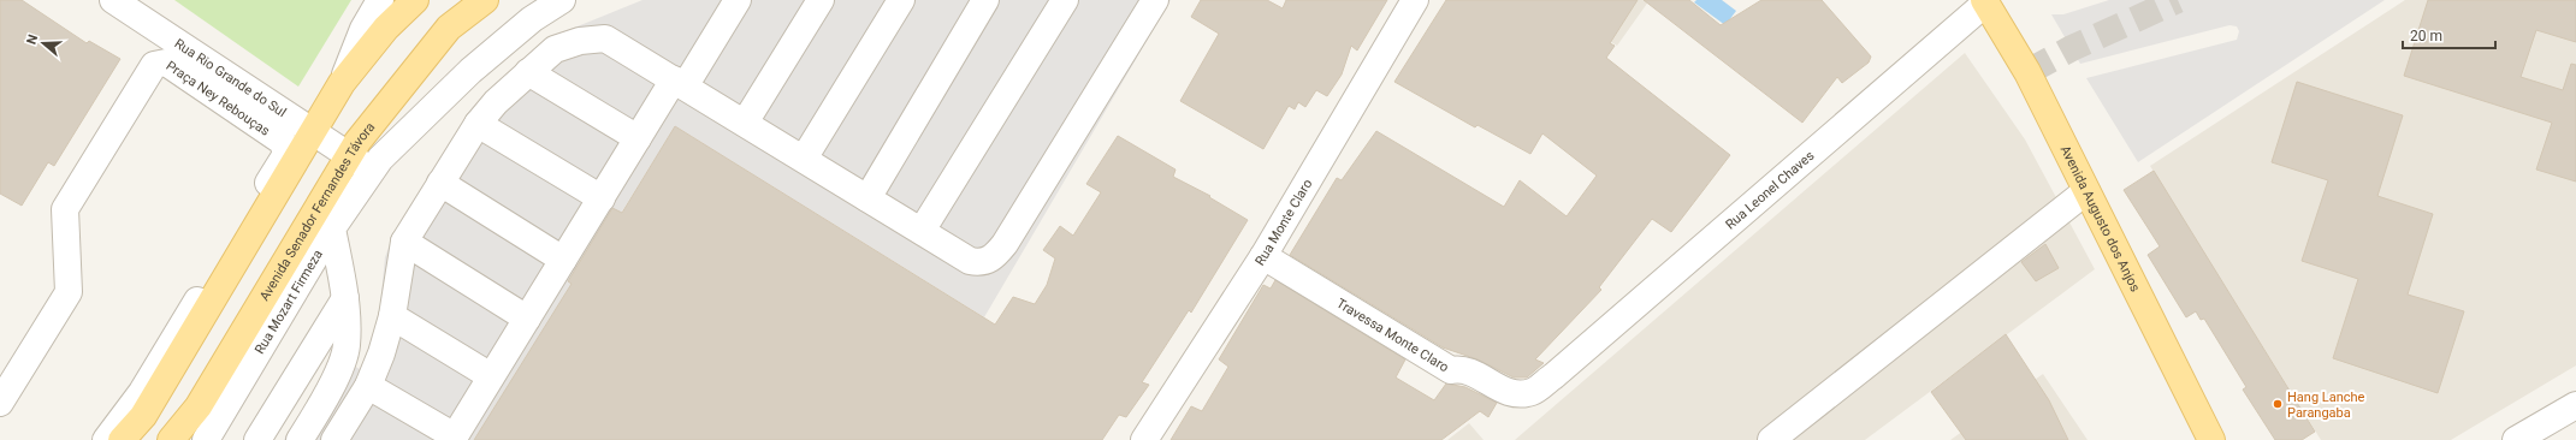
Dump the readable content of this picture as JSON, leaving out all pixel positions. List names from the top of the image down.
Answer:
{
  "streets": {
    "main road": ["Avenida Senador Fernandes Távora", "Avenida Augusto dos Anjos"],
    "street": [
      "Rua Rio Grande do Sul",
      "Praça Ney Rebouças",
      "Rua Leonel Chaves",
      "Rua Monte Claro",
      "Rua Mozart Firmeza",
      "Travessa Monte Claro"
    ]
  },
  "crossings": [
    ["Rua Rio Grande do Sul", "Avenida Senador Fernandes Távora"],
    ["Rua Rio Grande do Sul", "Rua Mozart Firmeza"],
    ["Rua Leonel Chaves", "Avenida Augusto dos Anjos"],
    ["Rua Leonel Chaves", "Travessa Monte Claro"],
    ["Avenida Senador Fernandes Távora", "Rua Mozart Firmeza"],
    ["Rua Monte Claro", "Travessa Monte Claro"]
  ],
  "places": ["Hang Lanche Parangaba"],
  "scale_bar": "20 m",
  "north": "left"
}
